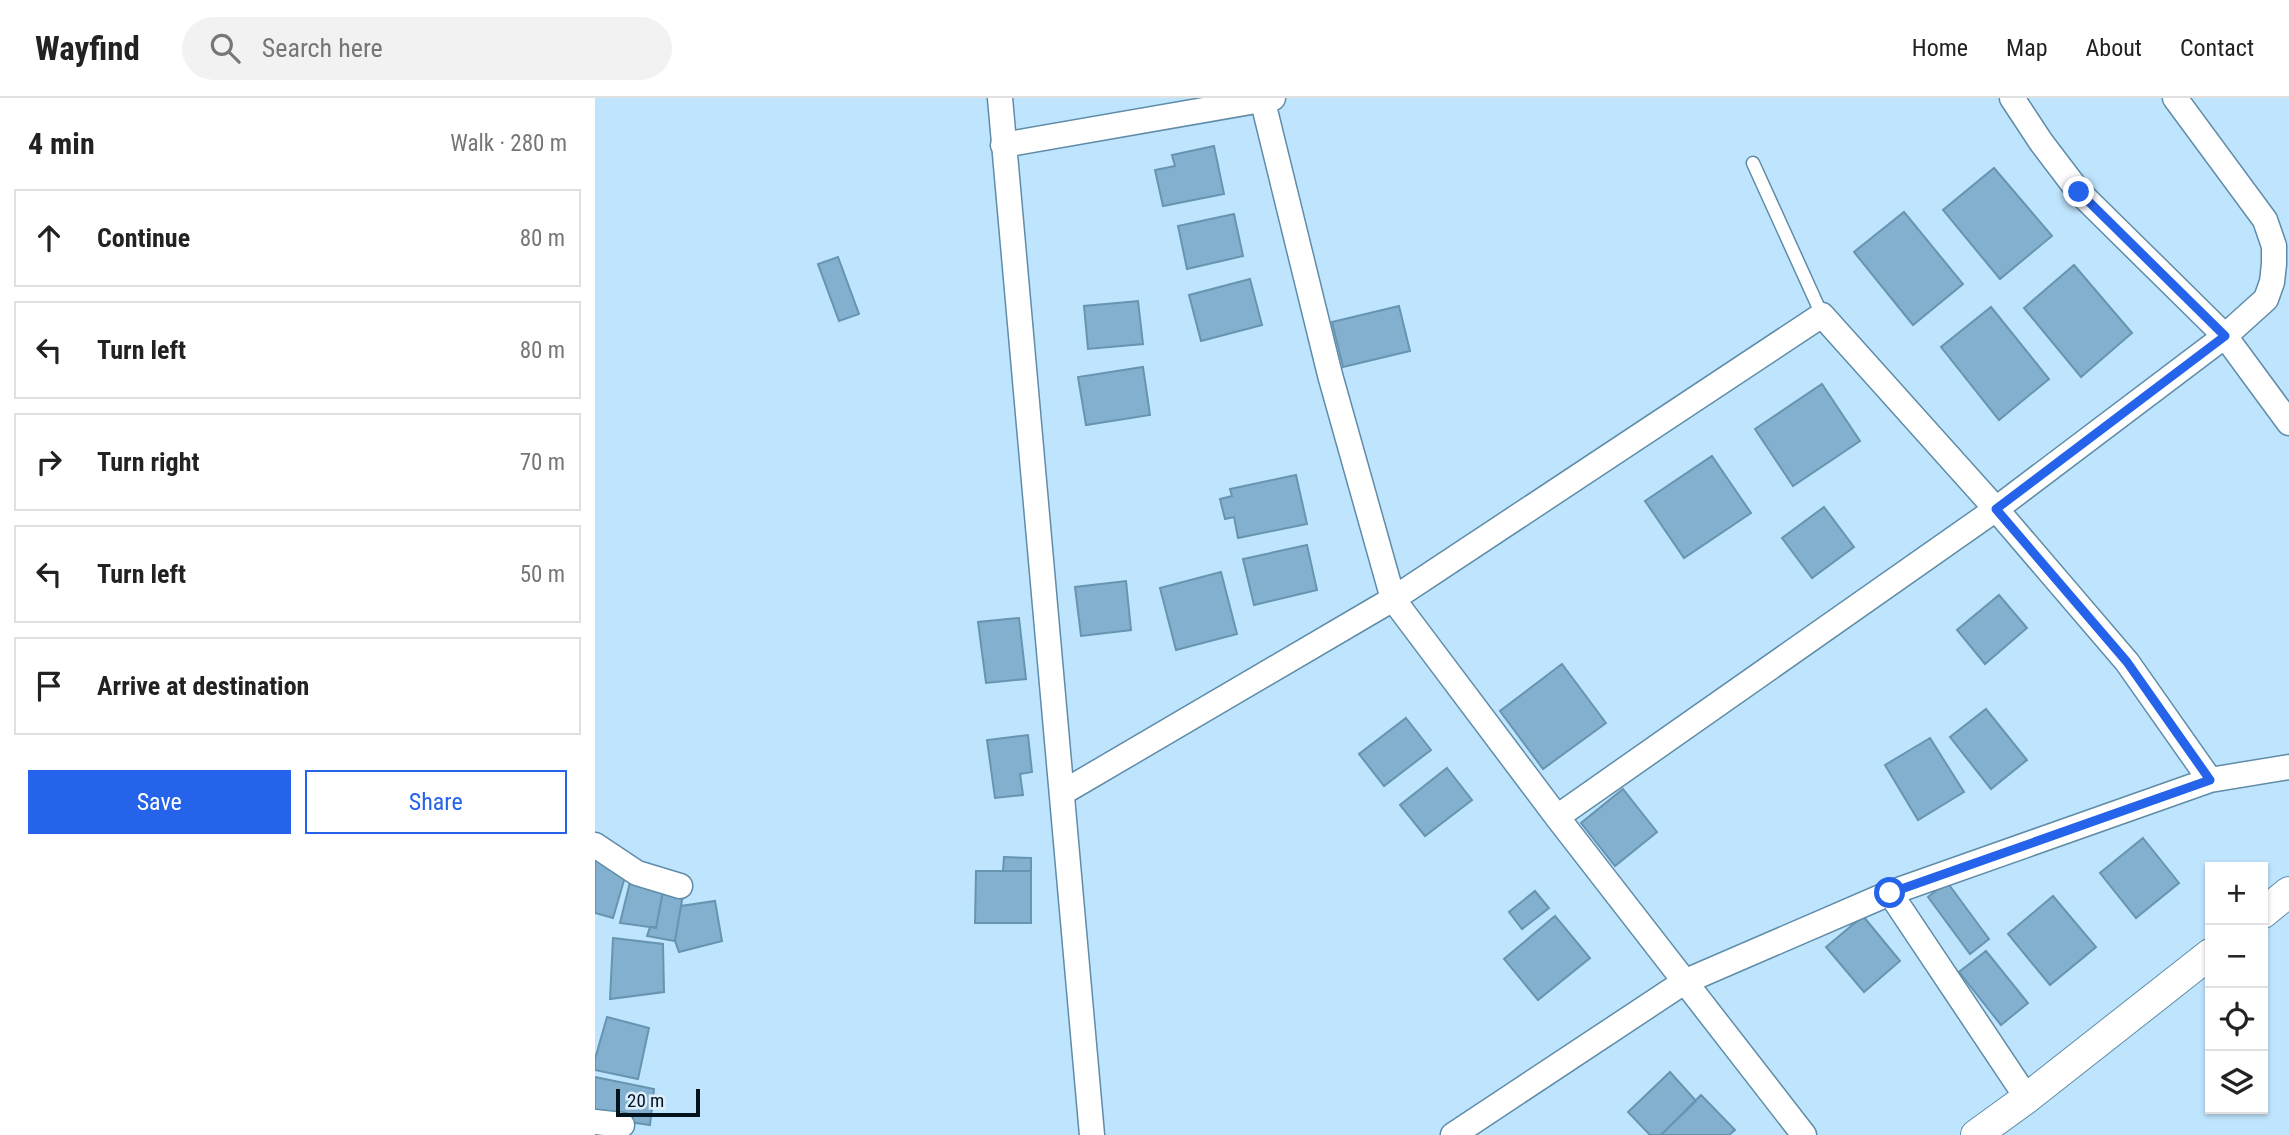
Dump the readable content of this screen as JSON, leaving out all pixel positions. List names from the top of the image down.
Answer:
{
  "scale_bar": "20 m",
  "page": {
    "header": "Wayfind",
    "search": "Search here",
    "nav": [
      "Home",
      "Map",
      "About",
      "Contact"
    ],
    "heading": ["4 min", "Walk · 280 m"],
    "list": [
      ["Continue", "80 m"],
      ["Turn left", "80 m"],
      ["Turn right", "70 m"],
      ["Turn left", "50 m"],
      "Arrive at destination"
    ],
    "buttons": ["Save", "Share"],
    "map_buttons": ["+", "−"],
    "scale": "20 m"
  }
}
